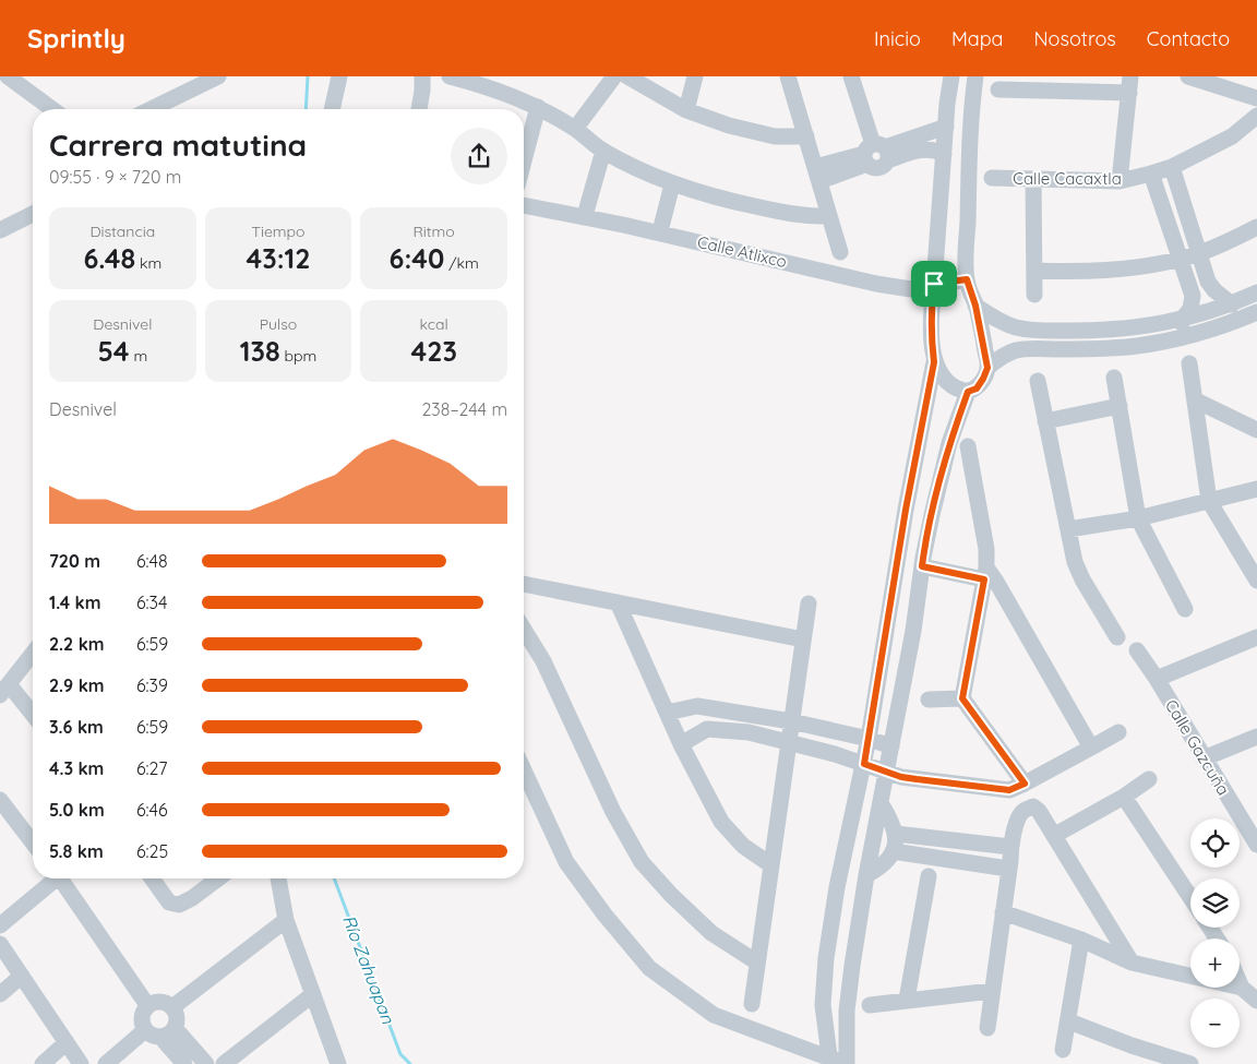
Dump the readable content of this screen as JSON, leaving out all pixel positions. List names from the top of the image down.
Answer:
{
  "streets": {
    "street": ["Calle Cacaxtla", "Calle Atlixco", "Calle Gazcuña"]
  },
  "water": ["Río Zahuapan"],
  "page": {
    "header": "Sprintly",
    "nav": [
      "Inicio",
      "Mapa",
      "Nosotros",
      "Contacto"
    ],
    "heading": ["Carrera matutina", "09:55 · 9 × 720 m"],
    "stats": [
      ["Distancia", "6.48 km"],
      ["Tiempo", "43:12"],
      ["Ritmo", "6:40 /km"],
      ["Desnivel", "54 m"],
      ["Pulso", "138 bpm"],
      ["kcal", "423"]
    ],
    "chart": ["Desnivel", "238–244 m"],
    "list": [
      {
        "name": "720 m",
        "note": "6:48"
      },
      {
        "name": "1.4 km",
        "note": "6:34"
      },
      {
        "name": "2.2 km",
        "note": "6:59"
      },
      {
        "name": "2.9 km",
        "note": "6:39"
      },
      {
        "name": "3.6 km",
        "note": "6:59"
      },
      {
        "name": "4.3 km",
        "note": "6:27"
      },
      {
        "name": "5.0 km",
        "note": "6:46"
      },
      {
        "name": "5.8 km",
        "note": "6:25"
      }
    ],
    "map_buttons": ["+", "−"]
  }
}
